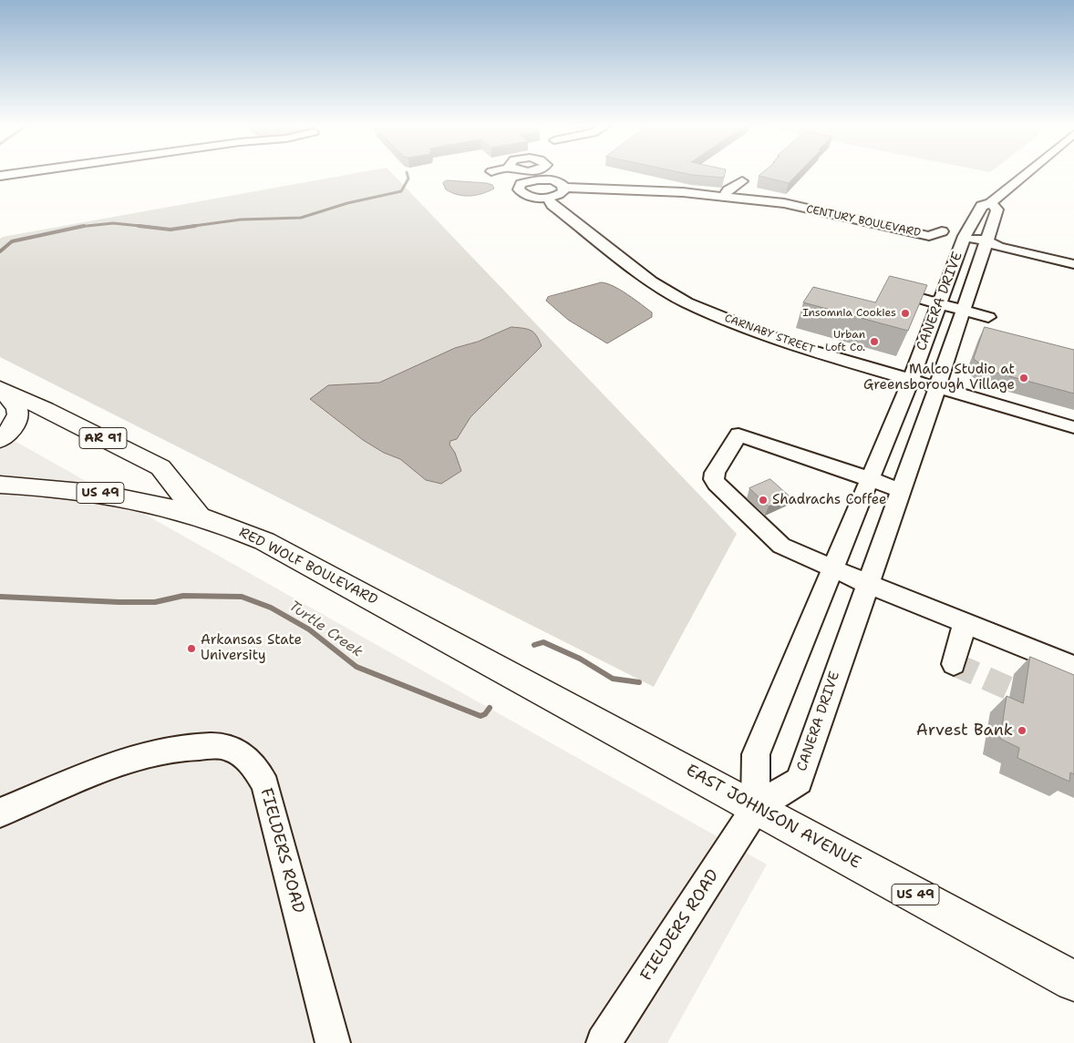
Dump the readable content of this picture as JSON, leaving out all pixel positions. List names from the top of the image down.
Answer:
{
  "streets": {
    "highway": [
      "AR 91",
      "US 49",
      "RED WOLF BOULEVARD",
      "EAST JOHNSON AVENUE"
    ],
    "street": [
      "CENTURY BOULEVARD",
      "CANERA DRIVE",
      "CARNABY STREET",
      "FIELDERS ROAD"
    ]
  },
  "crossings": [
    ["CENTURY BOULEVARD", "CANERA DRIVE"],
    ["CANERA DRIVE", "CARNABY STREET"],
    ["CANERA DRIVE", "EAST JOHNSON AVENUE"],
    ["CANERA DRIVE", "FIELDERS ROAD"],
    ["AR 91", "RED WOLF BOULEVARD"],
    ["RED WOLF BOULEVARD", "EAST JOHNSON AVENUE"],
    ["EAST JOHNSON AVENUE", "FIELDERS ROAD"]
  ],
  "water": ["Turtle Creek"],
  "places": [
    "Insomnia Cookies",
    "Urban Loft Co.",
    "Malco Studio at Greensborough Village",
    "Shadrachs Coffee",
    "Arkansas State University",
    "Arvest Bank"
  ]
}
